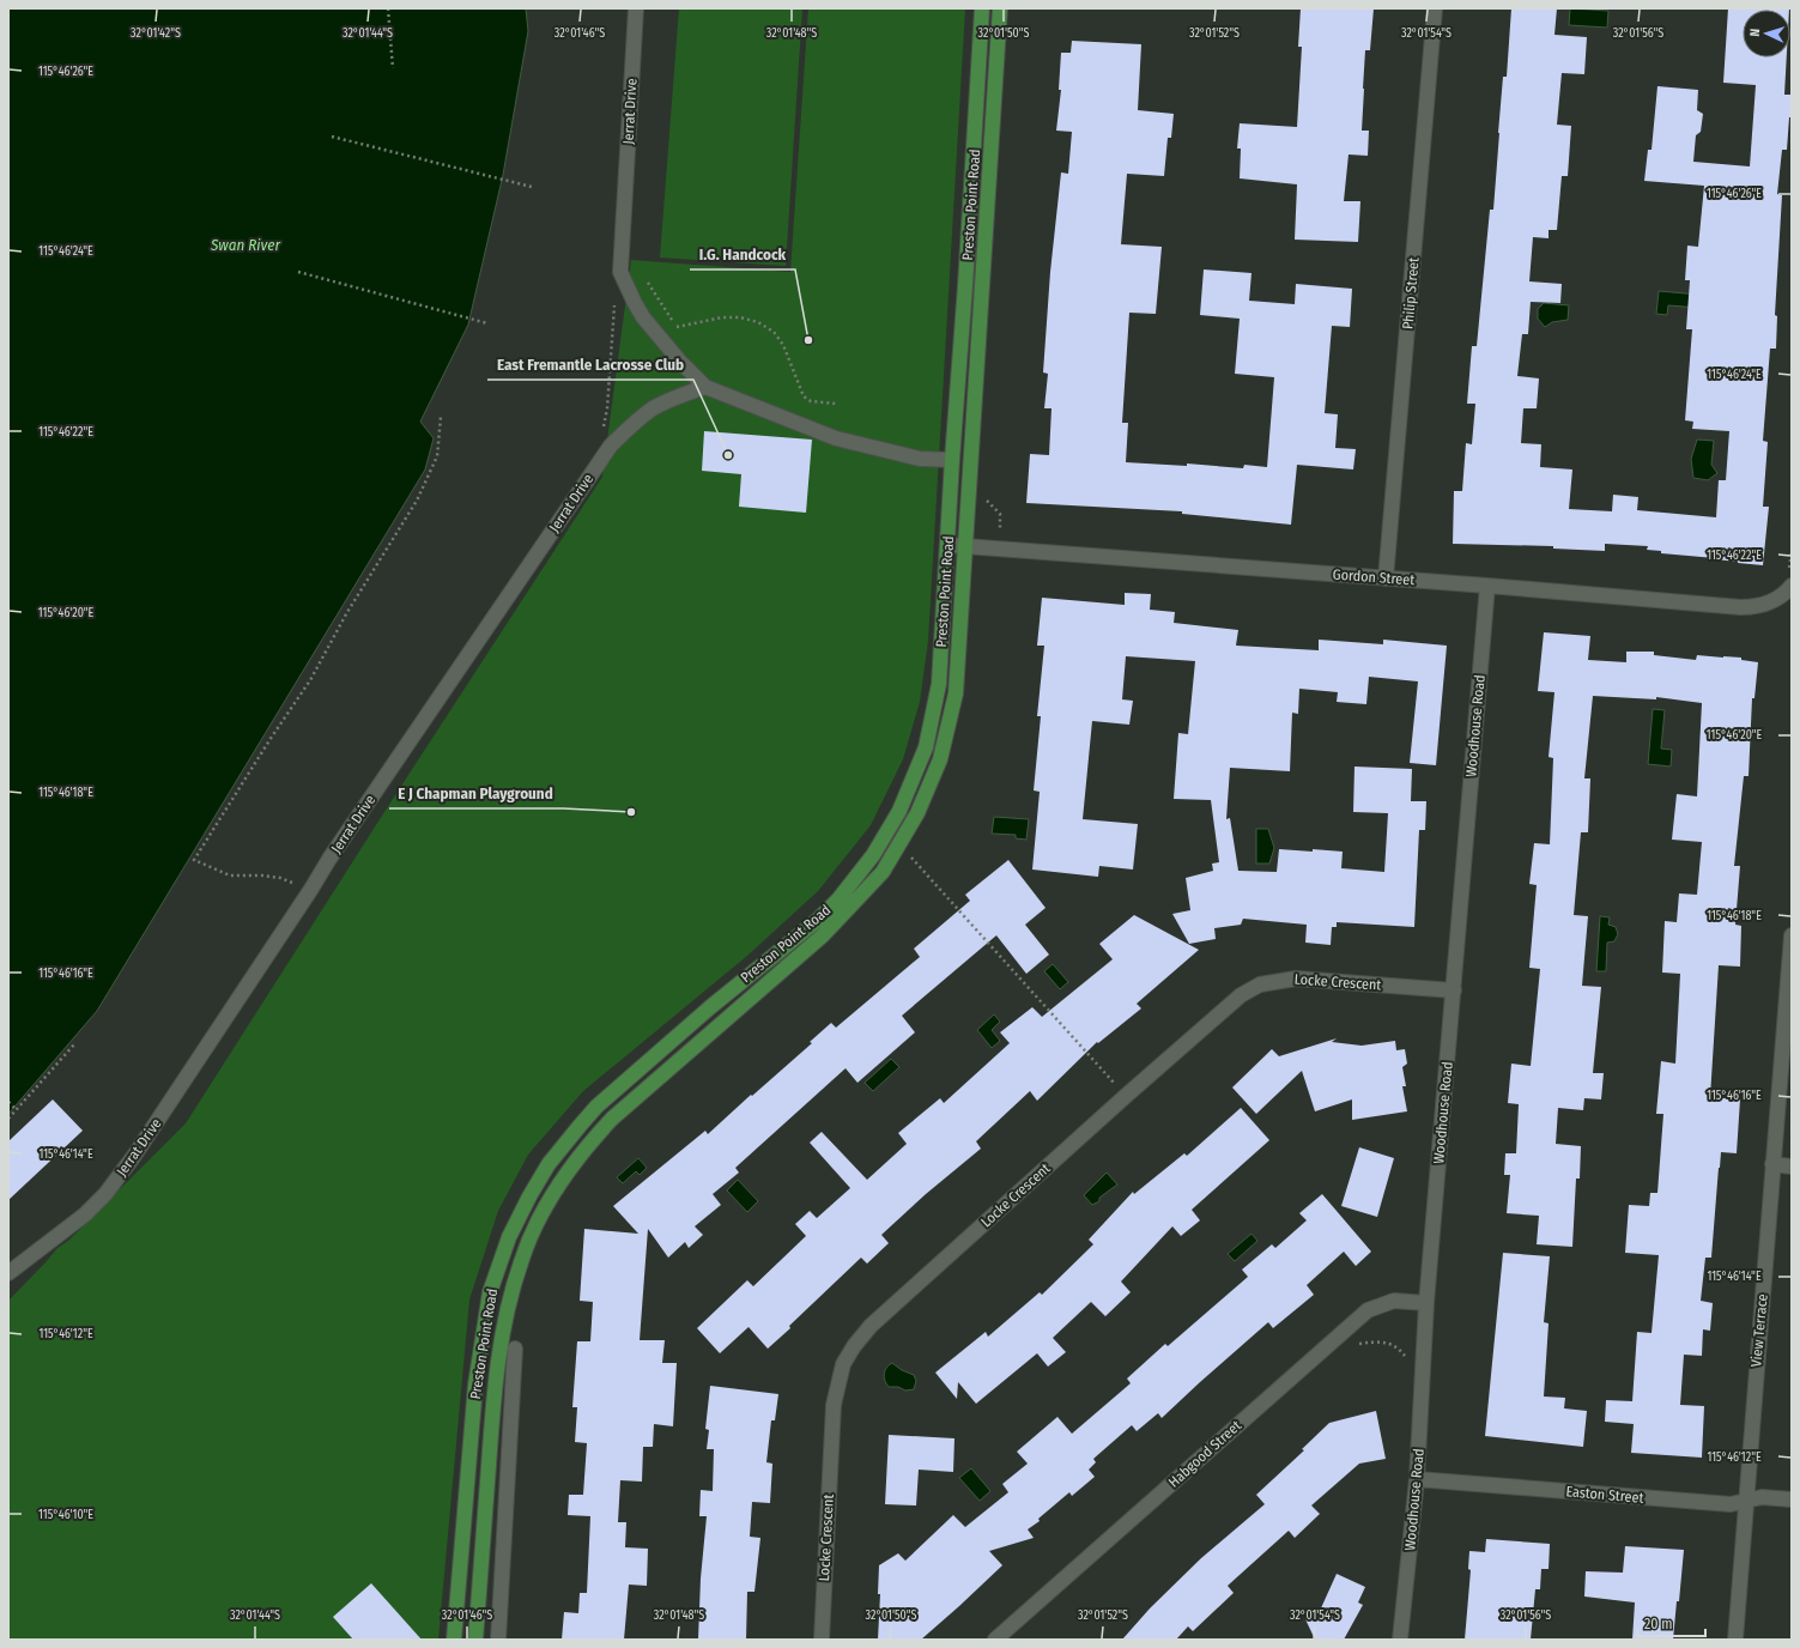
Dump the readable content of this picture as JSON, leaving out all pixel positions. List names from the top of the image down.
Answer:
{
  "streets": {
    "main road": ["Preston Point Road"],
    "street": [
      "Jerrat Drive",
      "Philip Street",
      "Gordon Street",
      "Woodhouse Road",
      "Locke Crescent",
      "View Terrace",
      "Habgood Street",
      "Easton Street"
    ]
  },
  "crossings": [
    ["Jerrat Drive", "Preston Point Road"],
    ["Preston Point Road", "Gordon Street"],
    ["Philip Street", "Gordon Street"],
    ["Gordon Street", "Woodhouse Road"],
    ["Woodhouse Road", "Locke Crescent"],
    ["Woodhouse Road", "Habgood Street"],
    ["Woodhouse Road", "Easton Street"],
    ["View Terrace", "Easton Street"]
  ],
  "water": ["Swan River"],
  "places": ["I.G. Handcock", "East Fremantle Lacrosse Club", "E J Chapman Playground"],
  "scale_bar": "20 m",
  "north": "left",
  "coordinates": [
    "32°01'42\"S",
    "32°01'44\"S",
    "32°01'46\"S",
    "32°01'48\"S",
    "32°01'50\"S",
    "32°01'52\"S",
    "32°01'54\"S",
    "32°01'56\"S",
    "115°46'26\"E",
    "115°46'24\"E",
    "115°46'22\"E",
    "115°46'20\"E",
    "115°46'18\"E",
    "115°46'16\"E",
    "115°46'14\"E",
    "115°46'12\"E",
    "115°46'10\"E"
  ]
}
